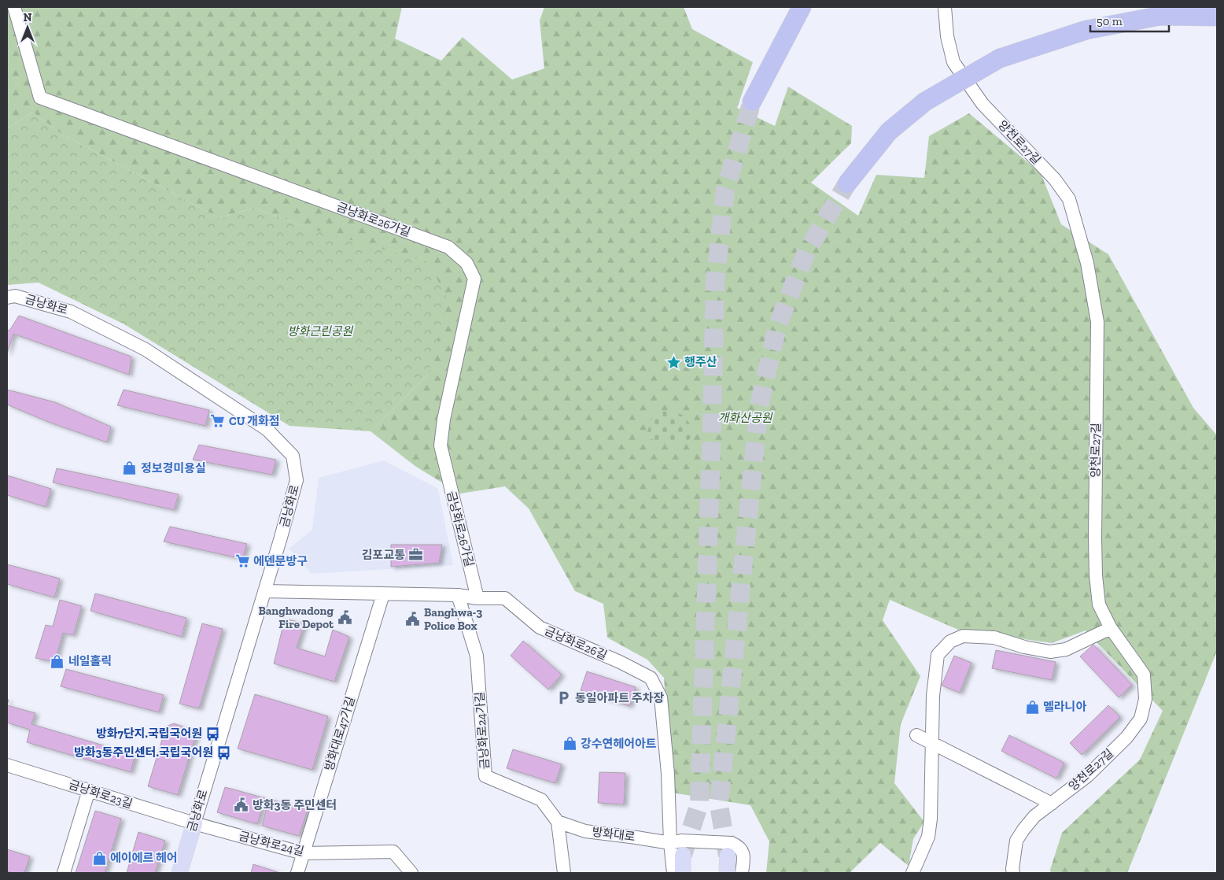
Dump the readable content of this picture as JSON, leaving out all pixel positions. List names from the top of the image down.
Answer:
{
  "streets": {
    "main road": ["금낭화로"],
    "street": [
      "양천로27길",
      "금낭화로26가길",
      "금낭화로26길",
      "금낭화로24가길",
      "방화대로47가길",
      "금낭화로23길",
      "방화대로",
      "금낭화로24길"
    ]
  },
  "crossings": [
    ["금낭화로26가길", "금낭화로26길"],
    ["금낭화로", "금낭화로26길"],
    ["금낭화로", "금낭화로23길"],
    ["금낭화로", "금낭화로24길"],
    ["금낭화로26길", "금낭화로24가길"],
    ["금낭화로26길", "방화대로47가길"],
    ["금낭화로26길", "방화대로"],
    ["금낭화로24가길", "방화대로"],
    ["방화대로47가길", "금낭화로24길"],
    ["금낭화로23길", "금낭화로24길"]
  ],
  "parks": ["방화근린공원", "개화산공원"],
  "places": {
    "place": ["행주산"],
    "supermarket": ["CU 개화점", "에덴문방구"],
    "shop": [
      "정보경미용실",
      "네일홀릭",
      "멜라니아",
      "강수연헤어아트",
      "에이에르 헤어"
    ],
    "office": ["김포교통"],
    "public building": ["Banghwadong Fire Depot", "Banghwa-3 Police Box", "방화3동 주민센터"],
    "parking": ["동일아파트 주차장"],
    "bus stop": ["방화7단지.국립국어원", "방화3동주민센터.국립국어원"]
  },
  "scale_bar": "50 m",
  "north": "top"
}
